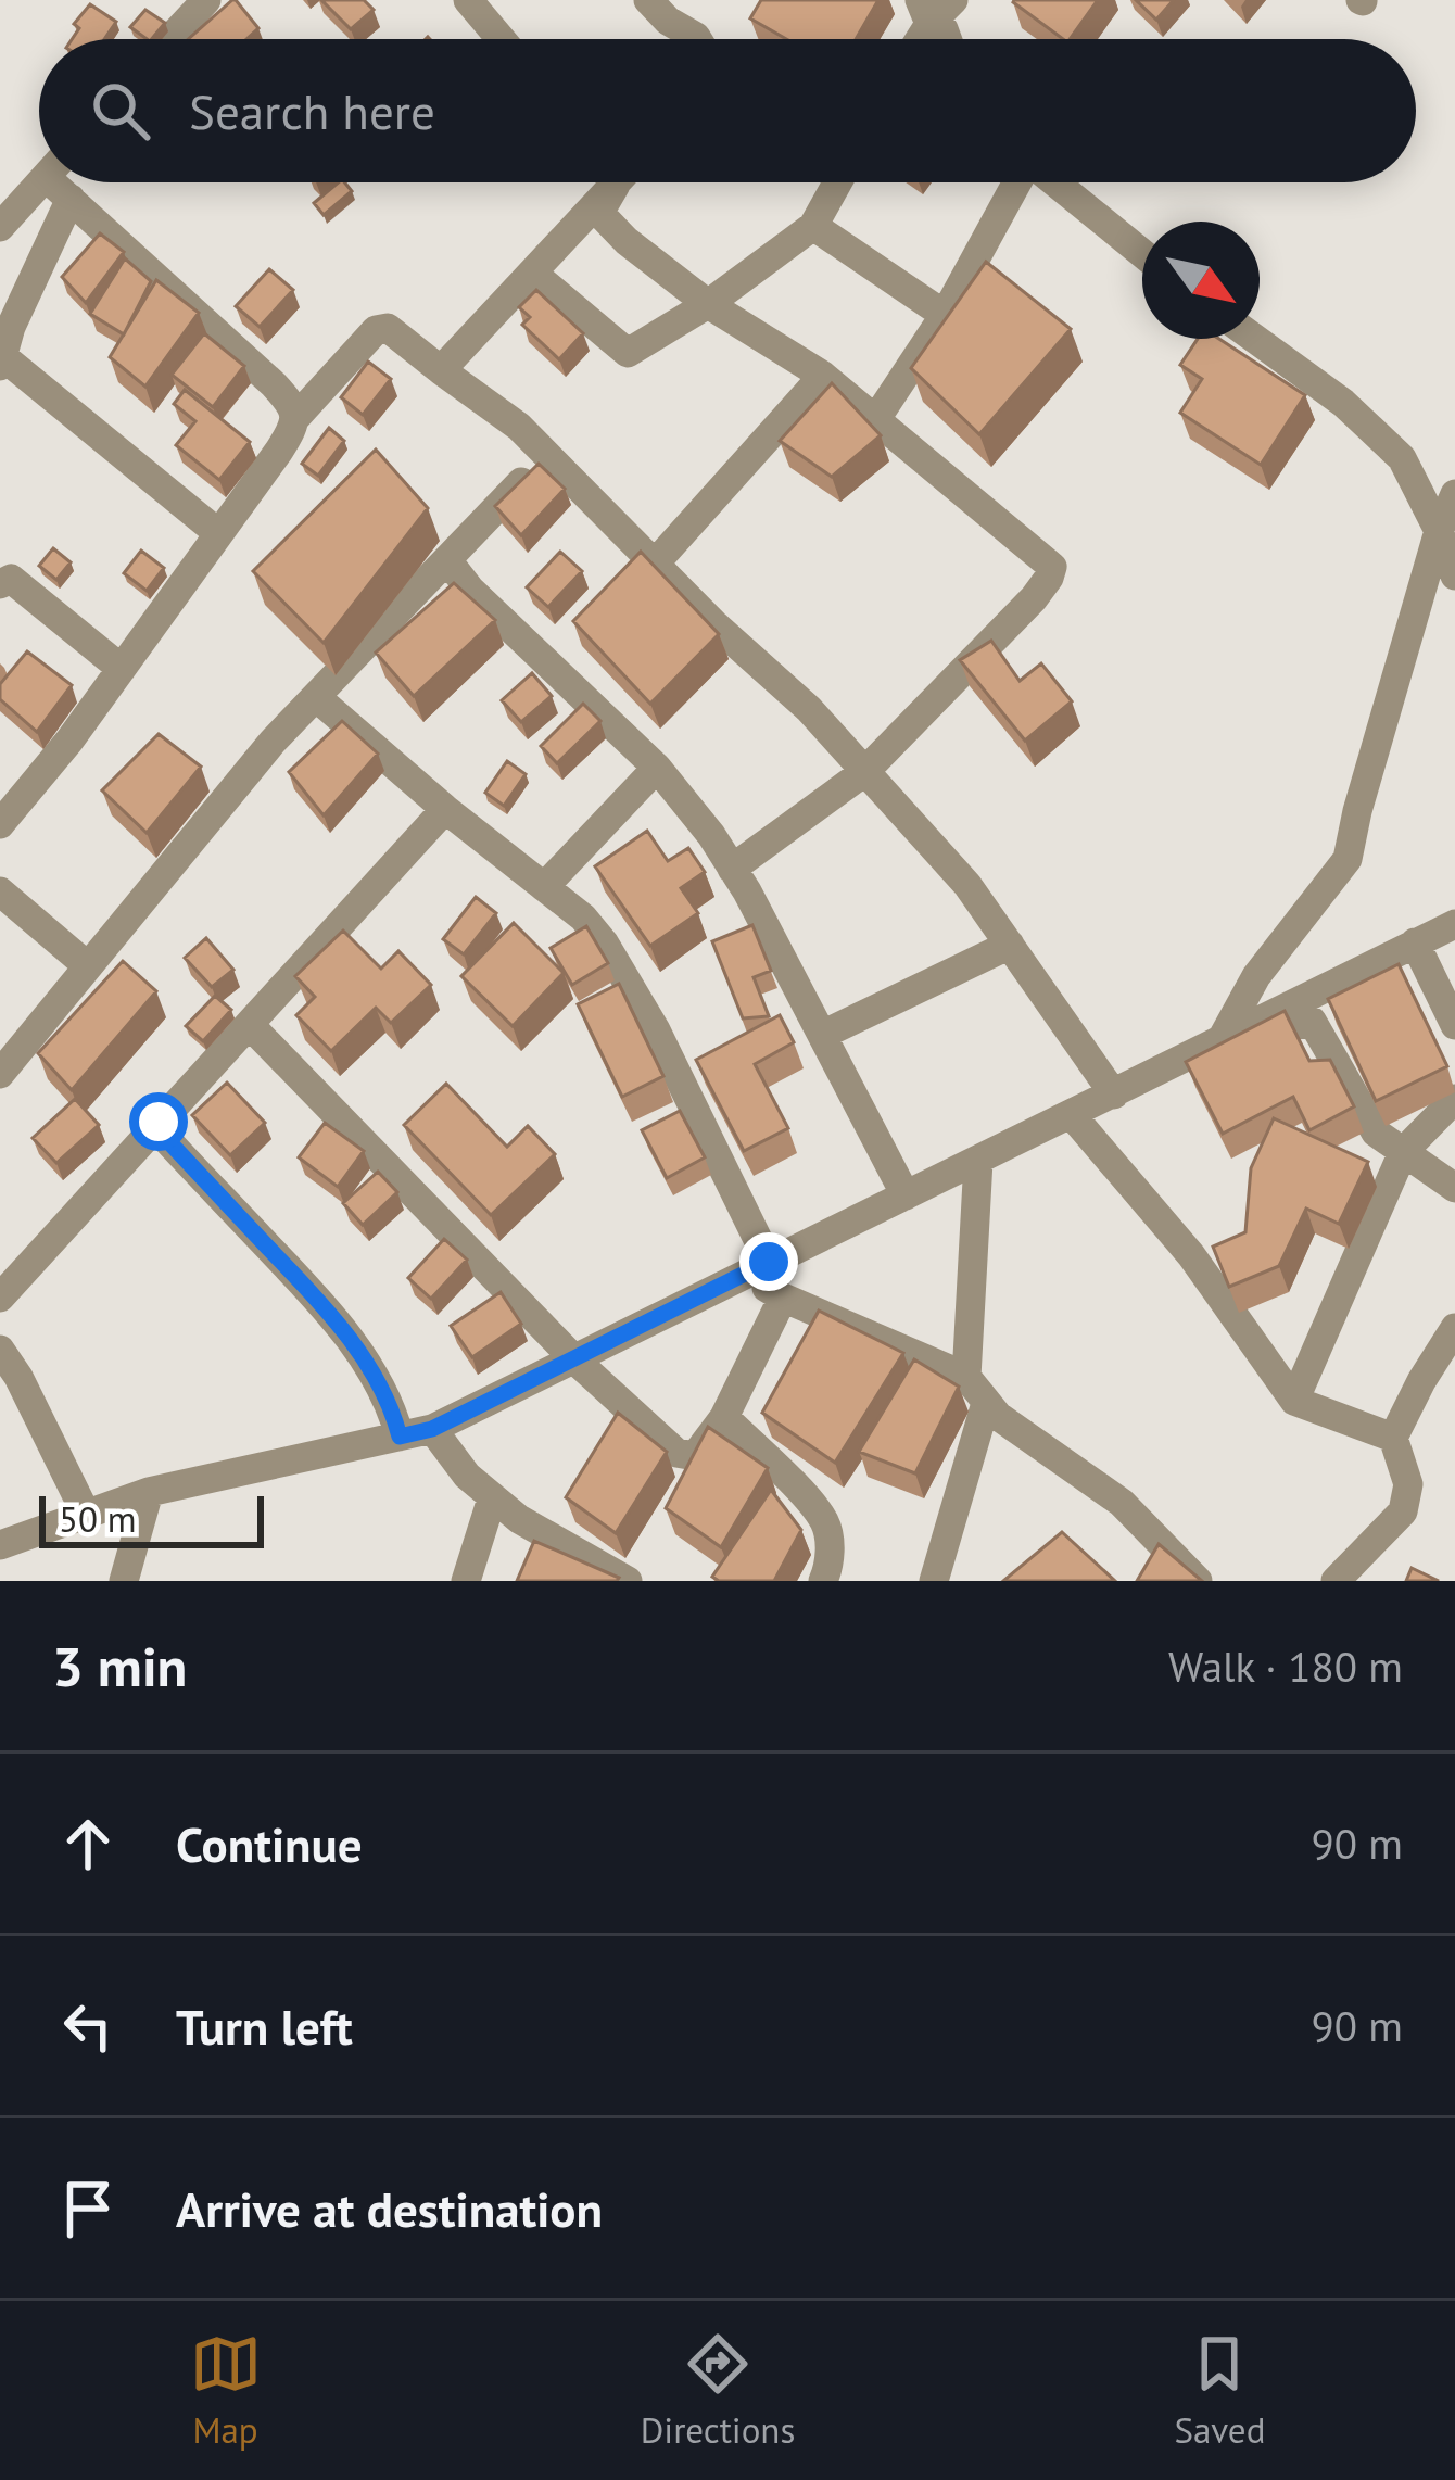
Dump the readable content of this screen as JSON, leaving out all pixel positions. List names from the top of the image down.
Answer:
{
  "scale_bar": "50 m",
  "north": "bottom right",
  "page": {
    "search": "Search here",
    "scale": "50 m",
    "heading": ["3 min", "Walk · 180 m"],
    "list": [
      ["Continue", "90 m"],
      ["Turn left", "90 m"],
      "Arrive at destination"
    ],
    "nav": ["Map", "Directions", "Saved"]
  }
}
